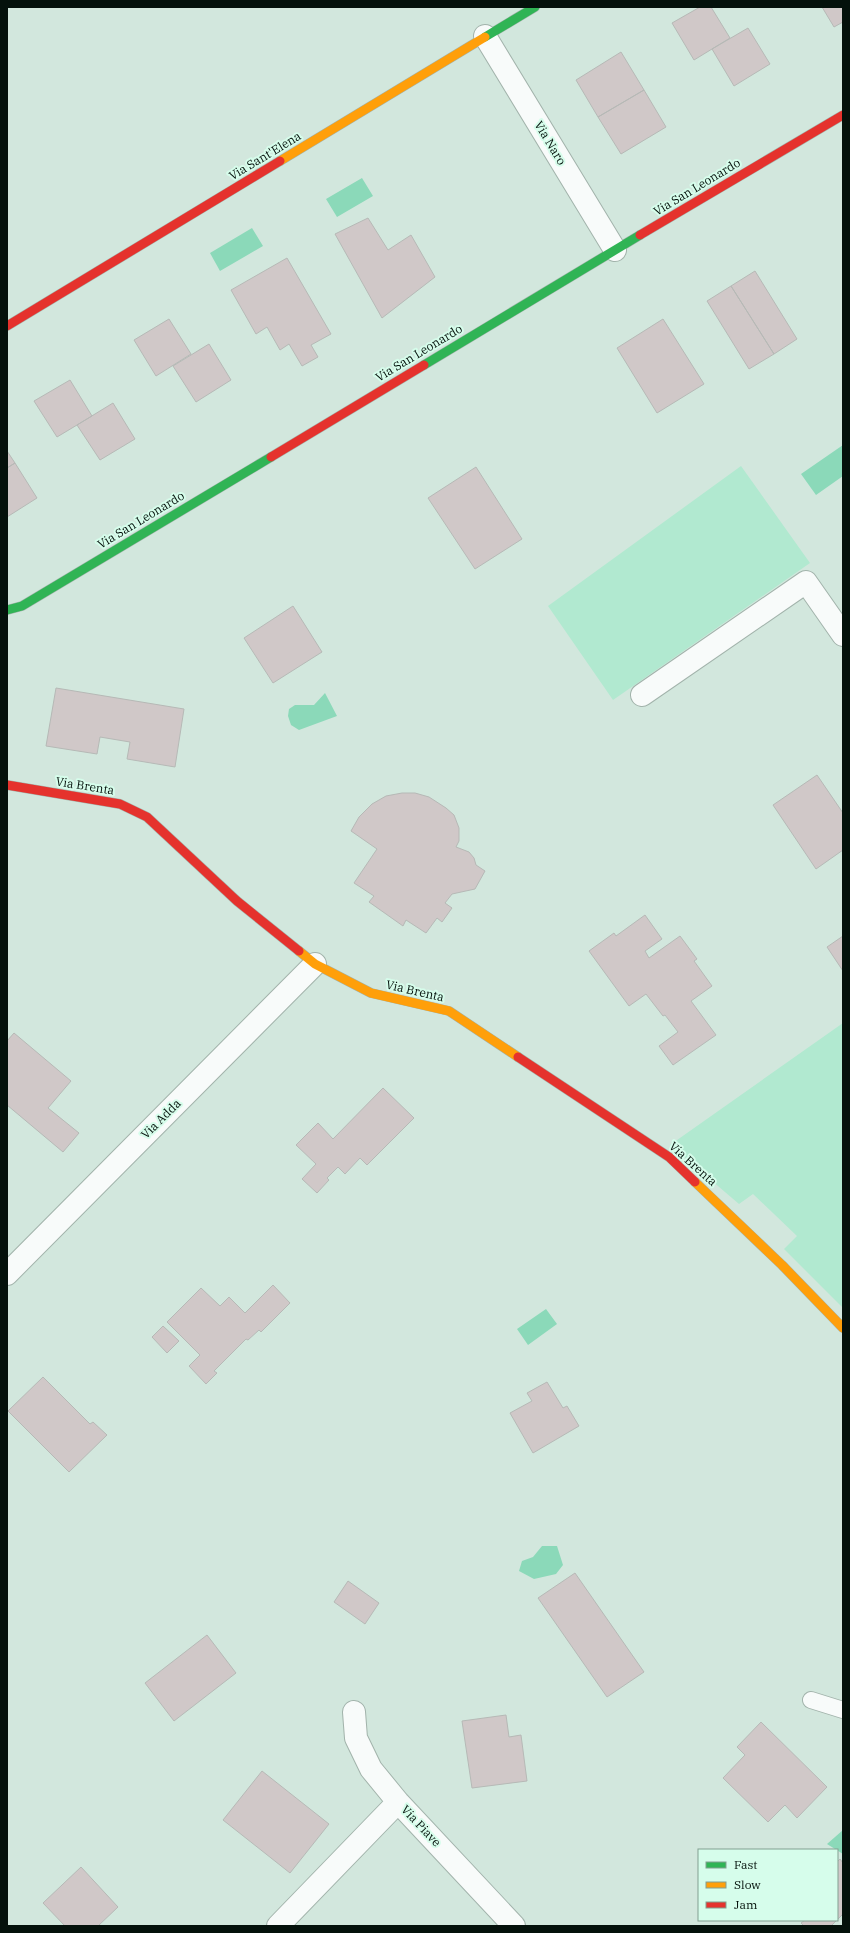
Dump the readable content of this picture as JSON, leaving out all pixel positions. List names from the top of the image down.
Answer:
{
  "streets": {
    "street": [
      "Via Naro",
      "Via Sant'Elena",
      "Via San Leonardo",
      "Via Brenta",
      "Via Adda",
      "Via Piave"
    ]
  },
  "crossings": [
    ["Via Naro", "Via Sant'Elena"],
    ["Via Naro", "Via San Leonardo"],
    ["Via Brenta", "Via Adda"]
  ],
  "legend": ["Fast", "Slow", "Jam"]
}
